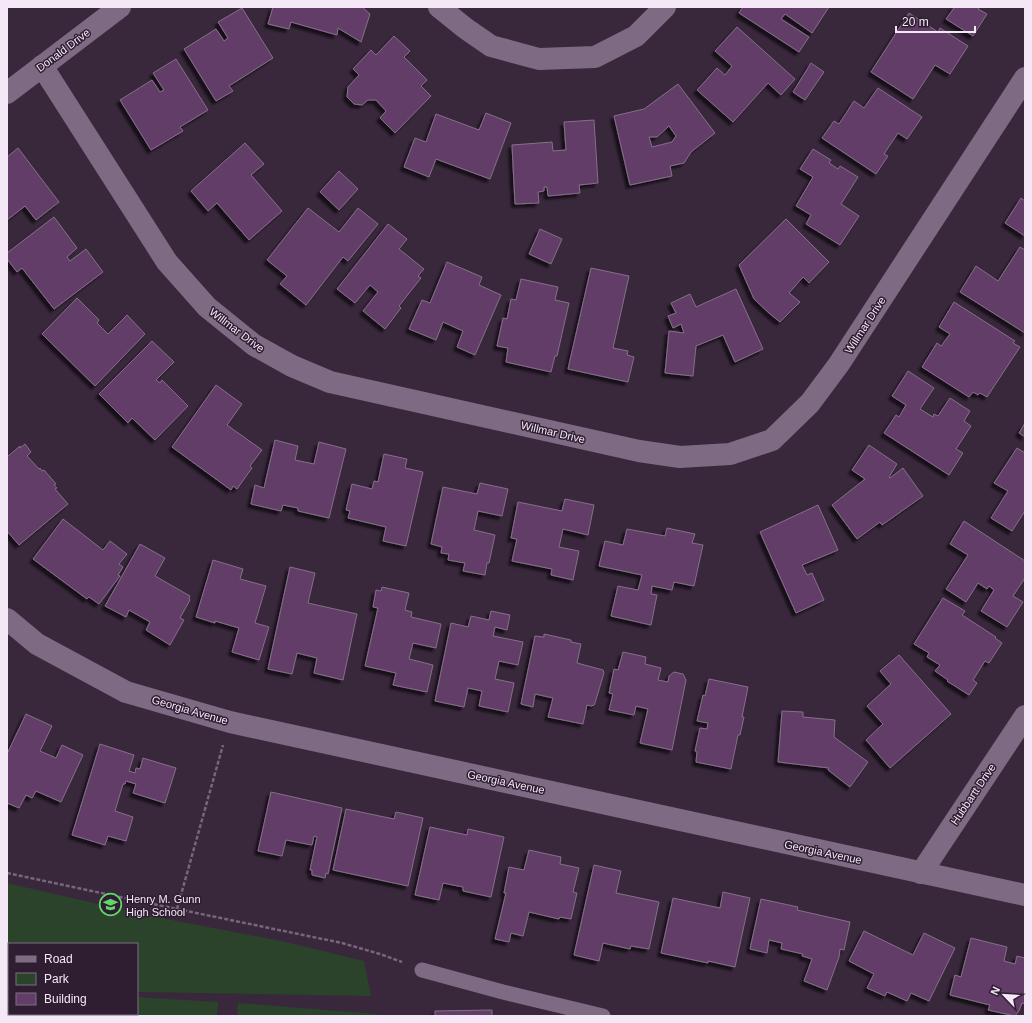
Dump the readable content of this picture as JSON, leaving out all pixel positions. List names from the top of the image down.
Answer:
{
  "streets": {
    "street": [
      "Donald Drive",
      "Willmar Drive",
      "Georgia Avenue",
      "Hubbartt Drive"
    ]
  },
  "crossings": [
    ["Donald Drive", "Willmar Drive"],
    ["Georgia Avenue", "Hubbartt Drive"]
  ],
  "places": {
    "school or university": ["Henry M. Gunn High School"]
  },
  "legend": ["Road", "Park", "Building"],
  "scale_bar": "20 m",
  "north": "top left"
}
